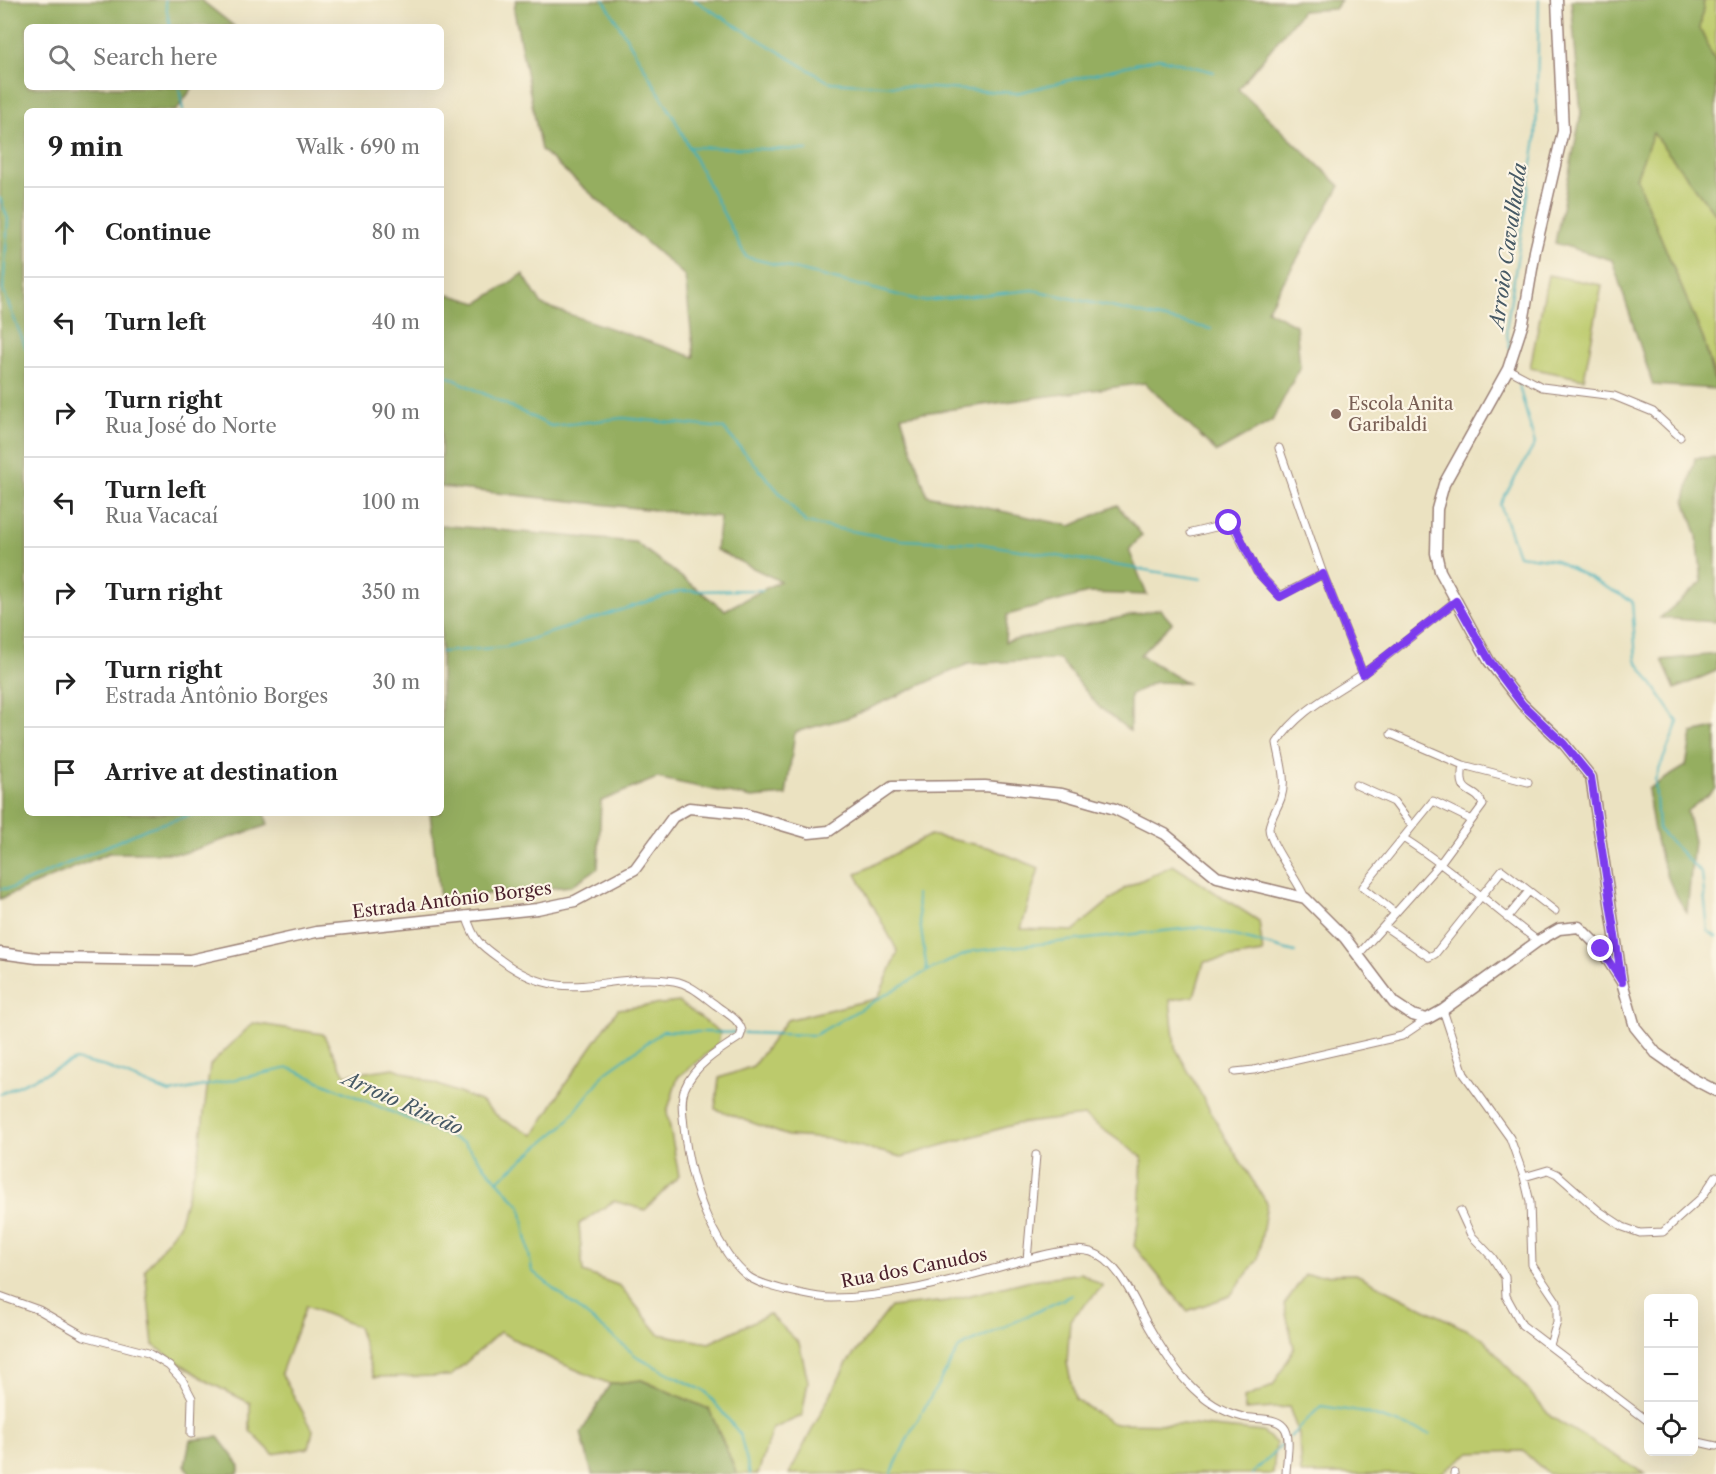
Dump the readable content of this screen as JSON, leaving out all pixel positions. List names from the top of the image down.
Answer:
{
  "streets": {
    "street": ["Estrada Antônio Borges", "Rua dos Canudos"]
  },
  "crossings": [
    ["Estrada Antônio Borges", "Rua dos Canudos"]
  ],
  "water": ["Arroio Cavalhada", "Arroio Rincão"],
  "places": ["Escola Anita Garibaldi"],
  "page": {
    "search": "Search here",
    "heading": ["9 min", "Walk · 690 m"],
    "list": [
      ["Continue", "80 m"],
      ["Turn left", "40 m"],
      ["Turn right", "Rua José do Norte", "90 m"],
      ["Turn left", "Rua Vacacaí", "100 m"],
      ["Turn right", "350 m"],
      ["Turn right", "Estrada Antônio Borges", "30 m"],
      "Arrive at destination"
    ],
    "map_buttons": ["+", "−"]
  }
}
